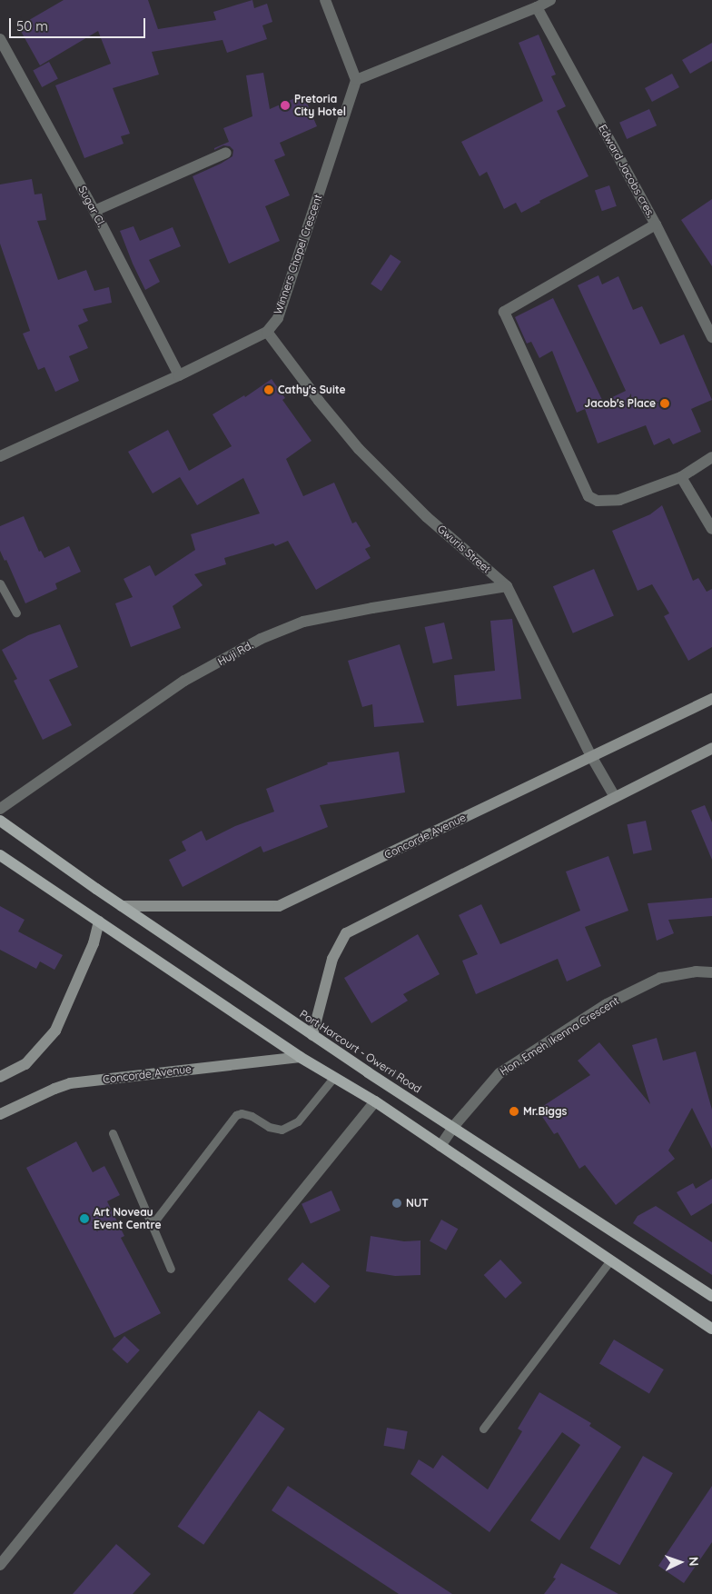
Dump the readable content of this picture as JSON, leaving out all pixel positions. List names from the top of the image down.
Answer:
{
  "streets": {
    "main road": ["Port Harcourt - Owerri Road"],
    "street": [
      "Edward Jacobs cres.",
      "Sugar Cl.",
      "Winners Chapel Crescent",
      "Gwuris Street",
      "Huji Rd.",
      "Concorde Avenue",
      "Hon. Emeh Ikenna Crescent"
    ]
  },
  "crossings": [
    ["Sugar Cl.", "Winners Chapel Crescent"],
    ["Winners Chapel Crescent", "Gwuris Street"],
    ["Gwuris Street", "Huji Rd."],
    ["Gwuris Street", "Concorde Avenue"],
    ["Concorde Avenue", "Port Harcourt - Owerri Road"],
    ["Hon. Emeh Ikenna Crescent", "Port Harcourt - Owerri Road"]
  ],
  "places": [
    "Pretoria City Hotel",
    "Cathy's Suite",
    "Jacob's Place",
    "Mr.Biggs",
    "NUT",
    "Art Noveau Event Centre"
  ],
  "scale_bar": "50 m",
  "north": "right"
}
